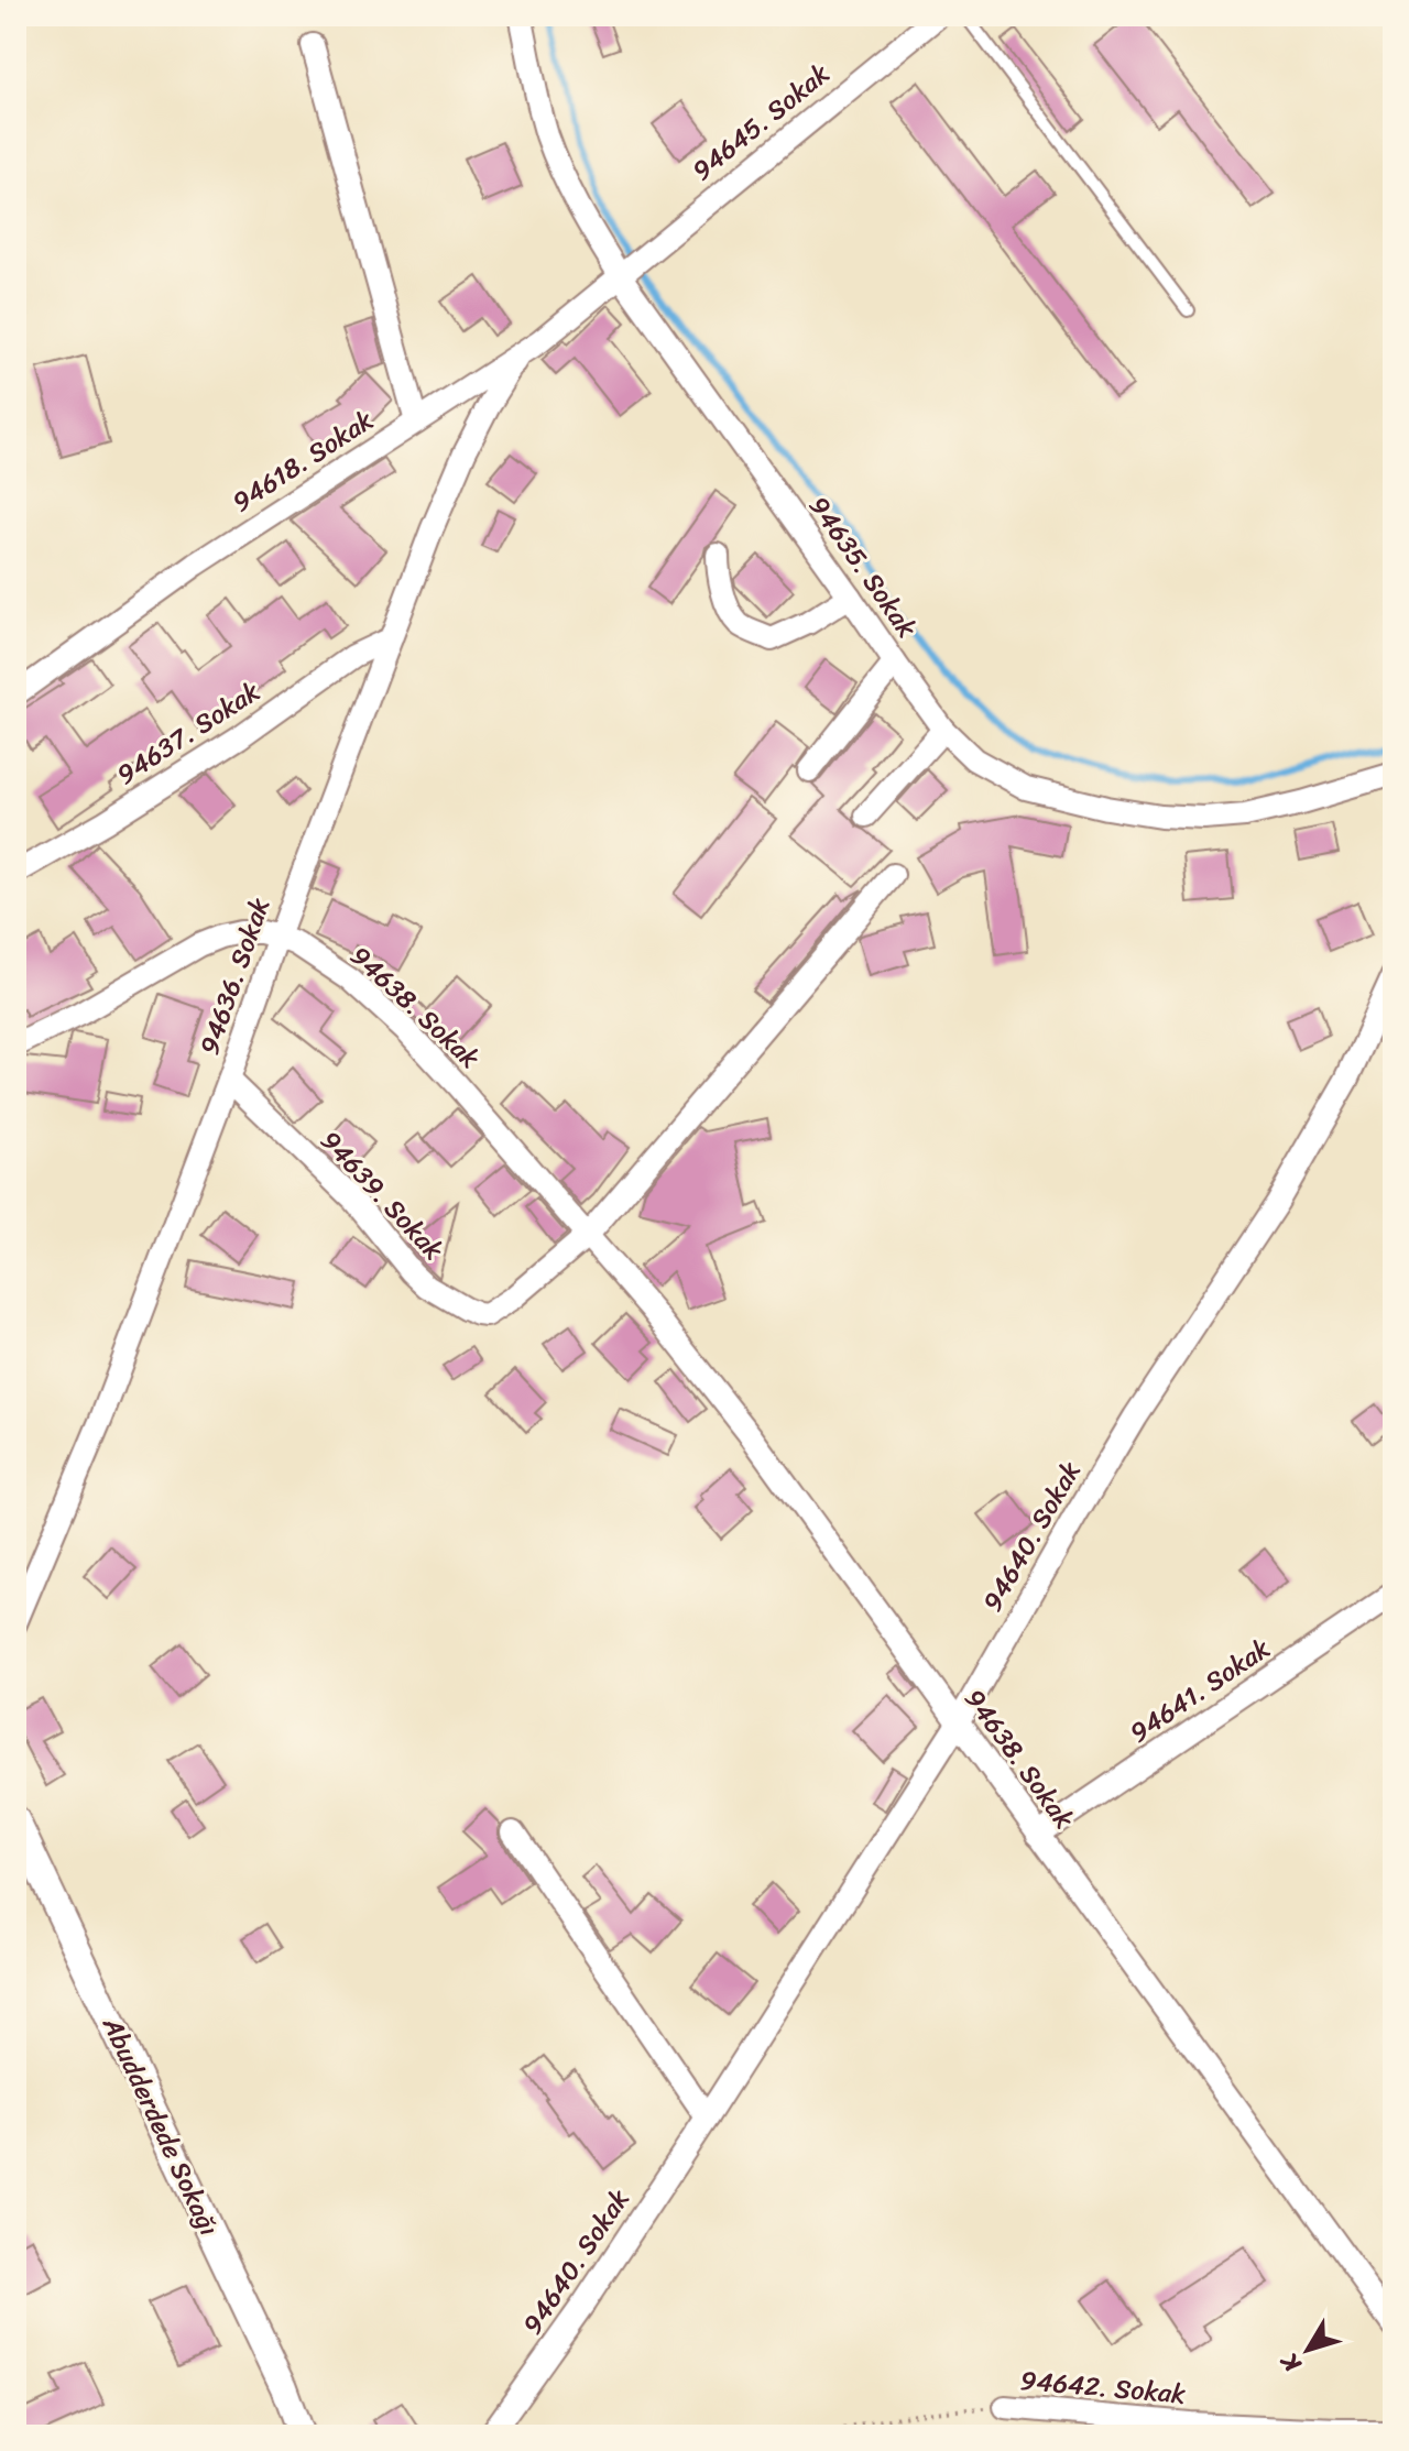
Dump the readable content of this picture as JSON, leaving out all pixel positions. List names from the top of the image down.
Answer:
{
  "streets": {
    "street": [
      "94645. Sokak",
      "94618. Sokak",
      "94635. Sokak",
      "94637. Sokak",
      "94636. Sokak",
      "94638. Sokak",
      "94639. Sokak",
      "94640. Sokak",
      "94641. Sokak",
      "Abudderdede Sokağı",
      "94642. Sokak"
    ]
  },
  "crossings": [
    ["94645. Sokak", "94618. Sokak"],
    ["94645. Sokak", "94635. Sokak"],
    ["94618. Sokak", "94635. Sokak"],
    ["94618. Sokak", "94636. Sokak"],
    ["94637. Sokak", "94636. Sokak"],
    ["94636. Sokak", "94638. Sokak"],
    ["94636. Sokak", "94639. Sokak"],
    ["94638. Sokak", "94639. Sokak"],
    ["94638. Sokak", "94640. Sokak"],
    ["94638. Sokak", "94641. Sokak"]
  ],
  "north": "bottom left"
}
